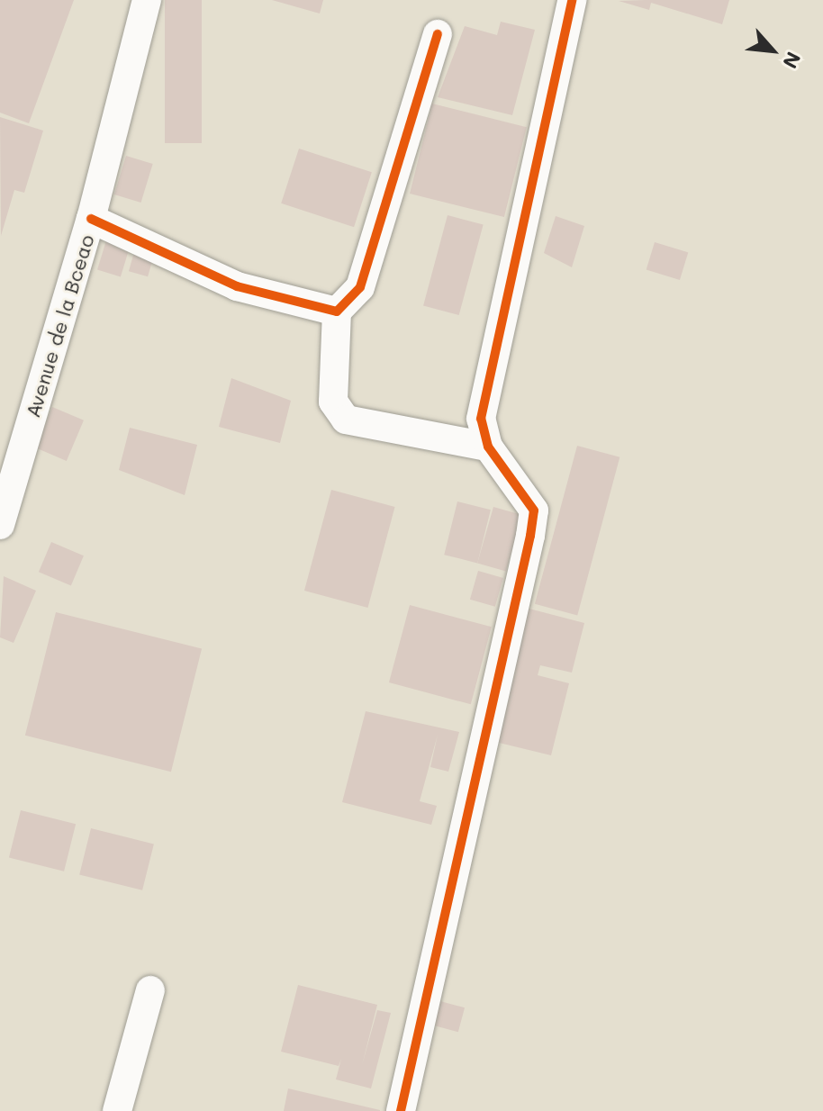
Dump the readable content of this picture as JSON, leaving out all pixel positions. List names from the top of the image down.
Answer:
{
  "streets": {
    "street": ["Avenue de la Bceao"]
  },
  "north": "bottom right"
}
